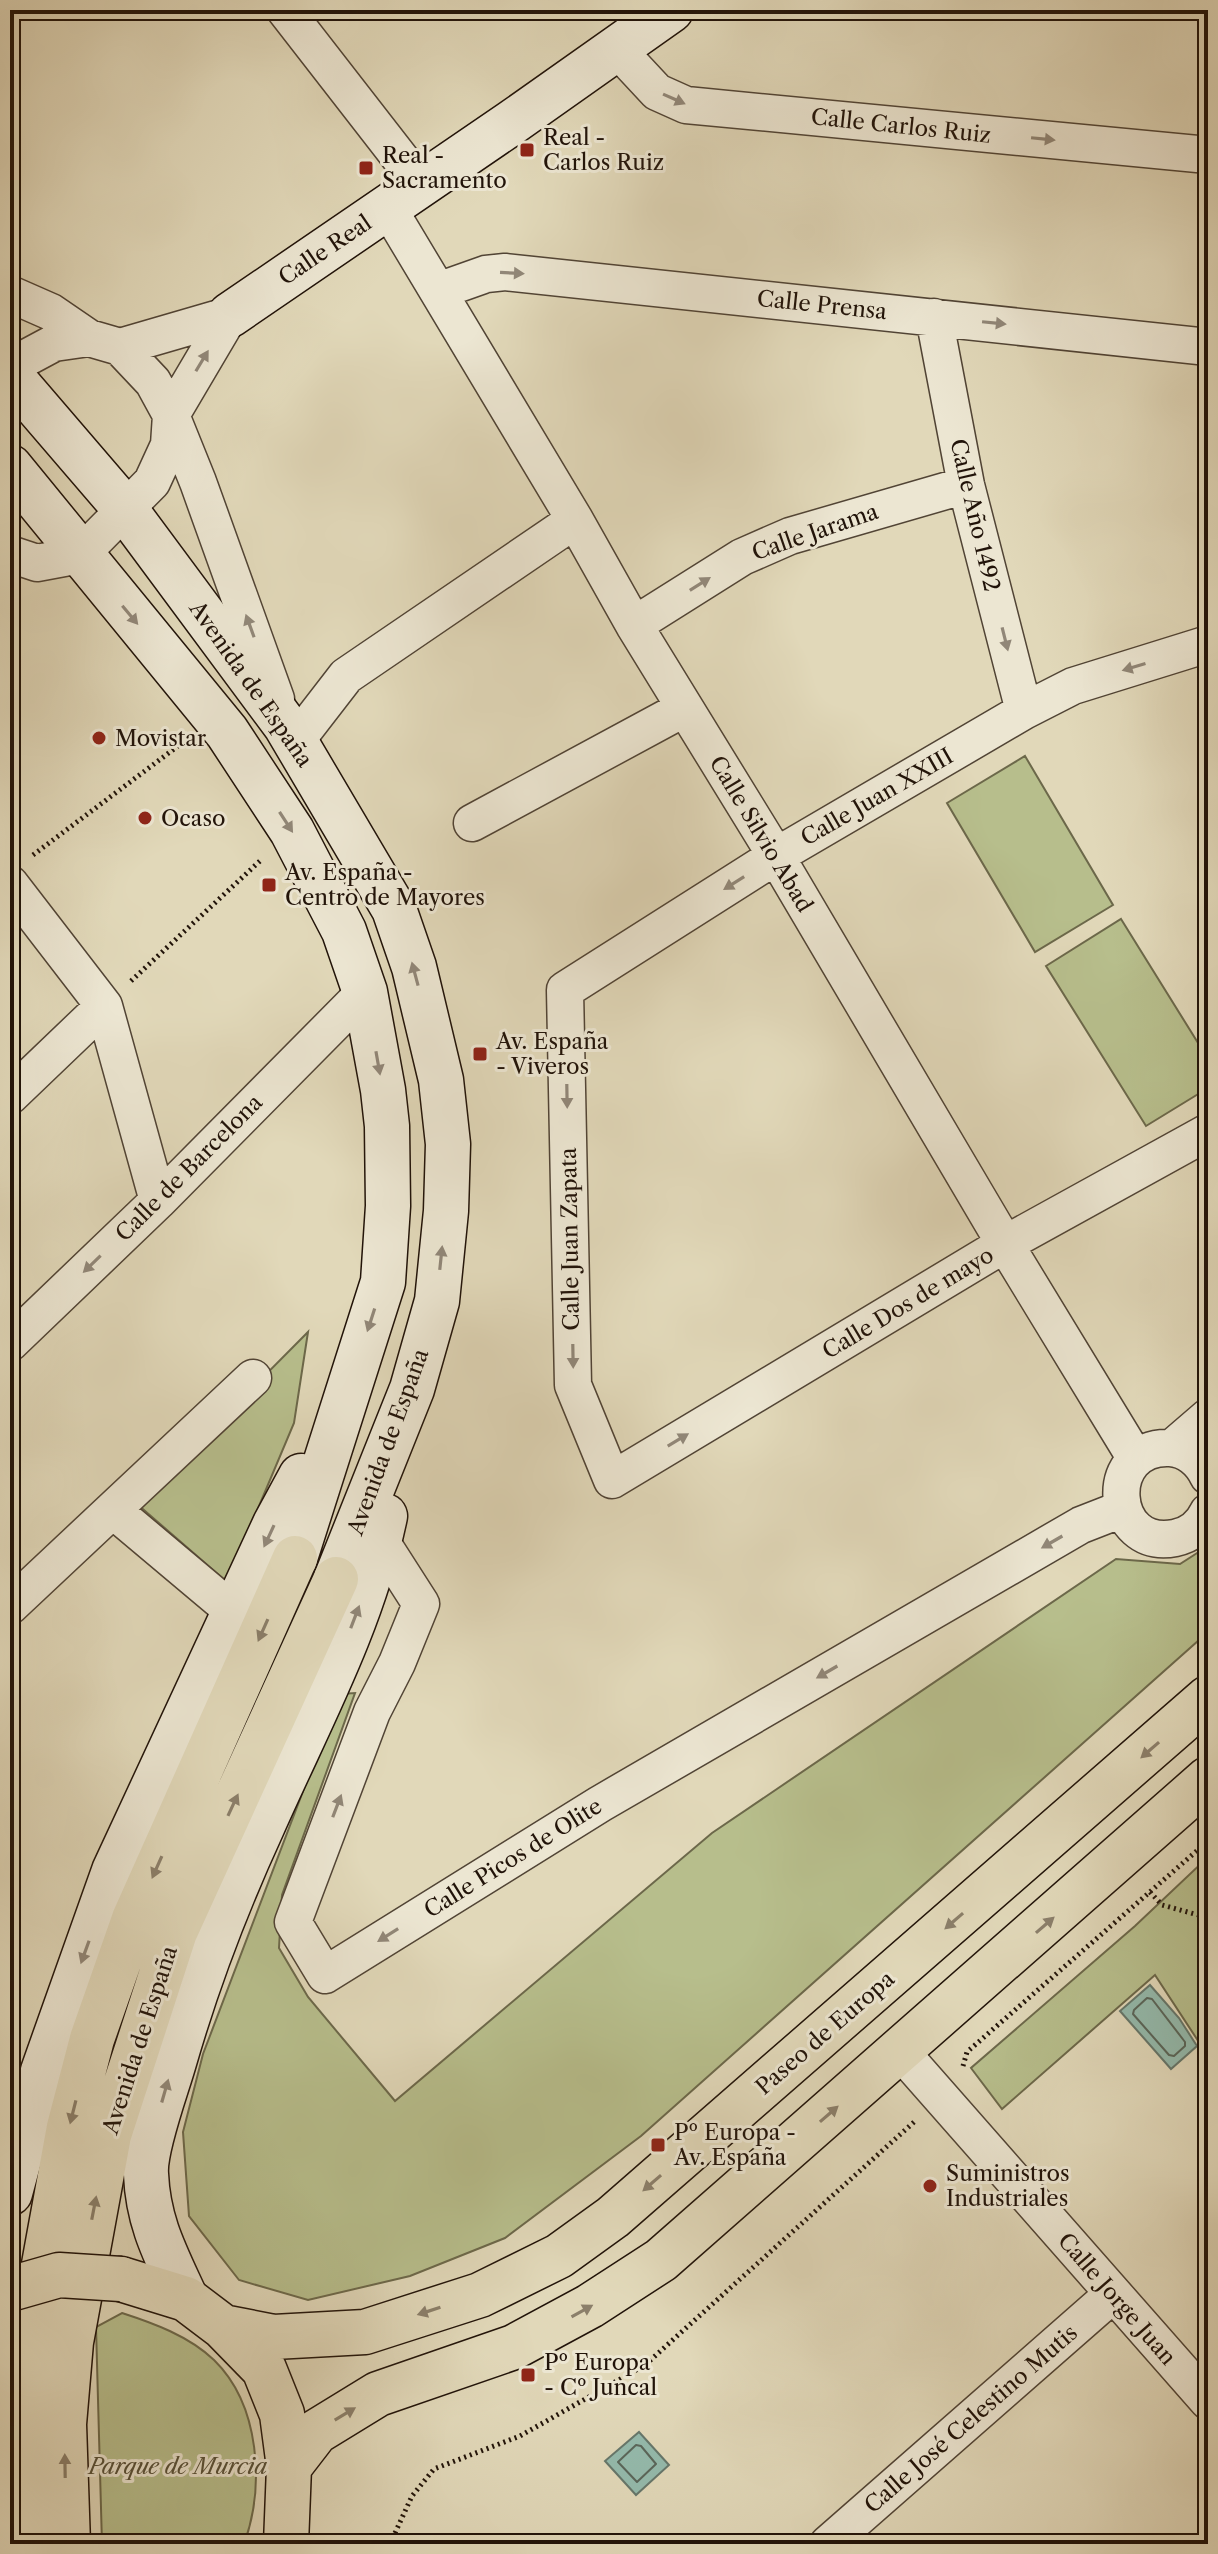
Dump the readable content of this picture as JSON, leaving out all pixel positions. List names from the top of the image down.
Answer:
{
  "streets": {
    "main road": ["Calle Real", "Avenida de España", "Paseo de Europa"],
    "street": [
      "Calle Carlos Ruiz",
      "Calle Prensa",
      "Calle Año 1492",
      "Calle Jarama",
      "Calle Juan XXIII",
      "Calle Silvio Abad",
      "Calle de Barcelona",
      "Calle Juan Zapata",
      "Calle Dos de mayo",
      "Calle Picos de Olite",
      "Calle Jorge Juan",
      "Calle José Celestino Mutis"
    ]
  },
  "crossings": [
    ["Calle Carlos Ruiz", "Calle Real"],
    ["Calle Real", "Avenida de España"],
    ["Calle Real", "Calle Silvio Abad"],
    ["Calle Prensa", "Calle Año 1492"],
    ["Calle Prensa", "Calle Silvio Abad"],
    ["Calle Año 1492", "Calle Jarama"],
    ["Calle Año 1492", "Calle Juan XXIII"],
    ["Calle Jarama", "Calle Silvio Abad"],
    ["Avenida de España", "Calle de Barcelona"],
    ["Calle Juan XXIII", "Calle Silvio Abad"],
    ["Calle Juan XXIII", "Calle Juan Zapata"],
    ["Calle Silvio Abad", "Calle Dos de mayo"],
    ["Calle Juan Zapata", "Calle Dos de mayo"],
    ["Calle Jorge Juan", "Calle José Celestino Mutis"]
  ],
  "one_way": [
    "Calle Carlos Ruiz",
    "Calle Prensa",
    "Calle Año 1492",
    "Calle Jarama",
    "Calle Juan Zapata",
    "Calle Dos de mayo"
  ],
  "parks": ["Parque de Murcia"],
  "places": {
    "transit": [
      "Real - Carlos Ruiz",
      "Real - Sacramento",
      "Av. España - Centro de Mayores",
      "Av. España - Viveros",
      "Pº Europa - Av. España",
      "Pº Europa - Cº Juncal"
    ],
    "other": ["Movistar", "Ocaso", "Suministros Industriales"]
  }
}
